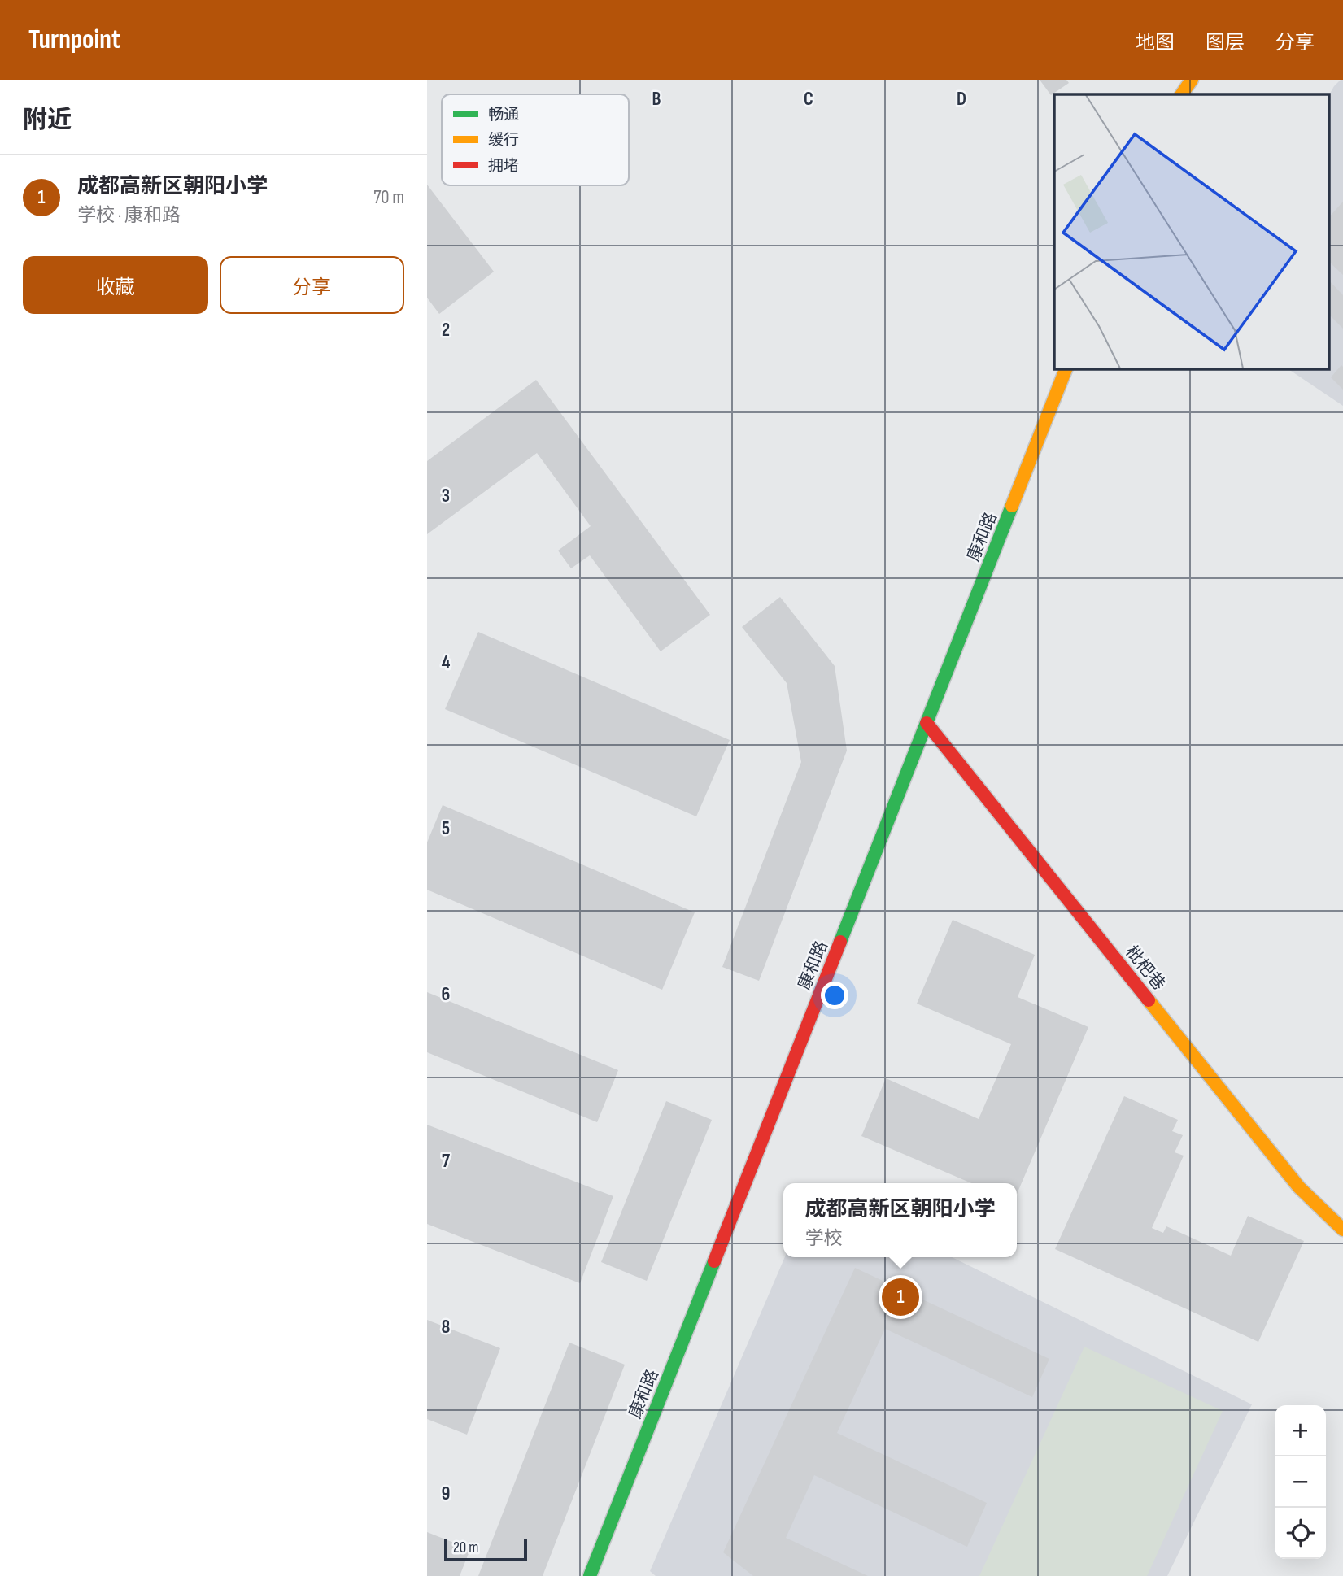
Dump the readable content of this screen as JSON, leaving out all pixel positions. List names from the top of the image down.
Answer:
{
  "streets": {
    "street": ["康和路", "枇杷巷"]
  },
  "crossings": [
    ["康和路", "枇杷巷"]
  ],
  "legend": ["畅通", "缓行", "拥堵"],
  "scale_bar": "20 m",
  "page": {
    "header": "Turnpoint",
    "nav": ["地图", "图层", "分享"],
    "heading": "附近",
    "list": [
      {
        "mark": "1",
        "name": "成都高新区朝阳小学",
        "note": "学校 · 康和路",
        "value": "70 m"
      }
    ],
    "buttons": ["收藏", "分享"],
    "popup": ["成都高新区朝阳小学", "学校"],
    "pins": "1",
    "map_buttons": ["+", "−"],
    "scale": "20 m"
  },
  "grid": {
    "columns": ["B", "C", "D"],
    "rows": [
      "2",
      "3",
      "4",
      "5",
      "6",
      "7",
      "8",
      "9"
    ]
  }
}
